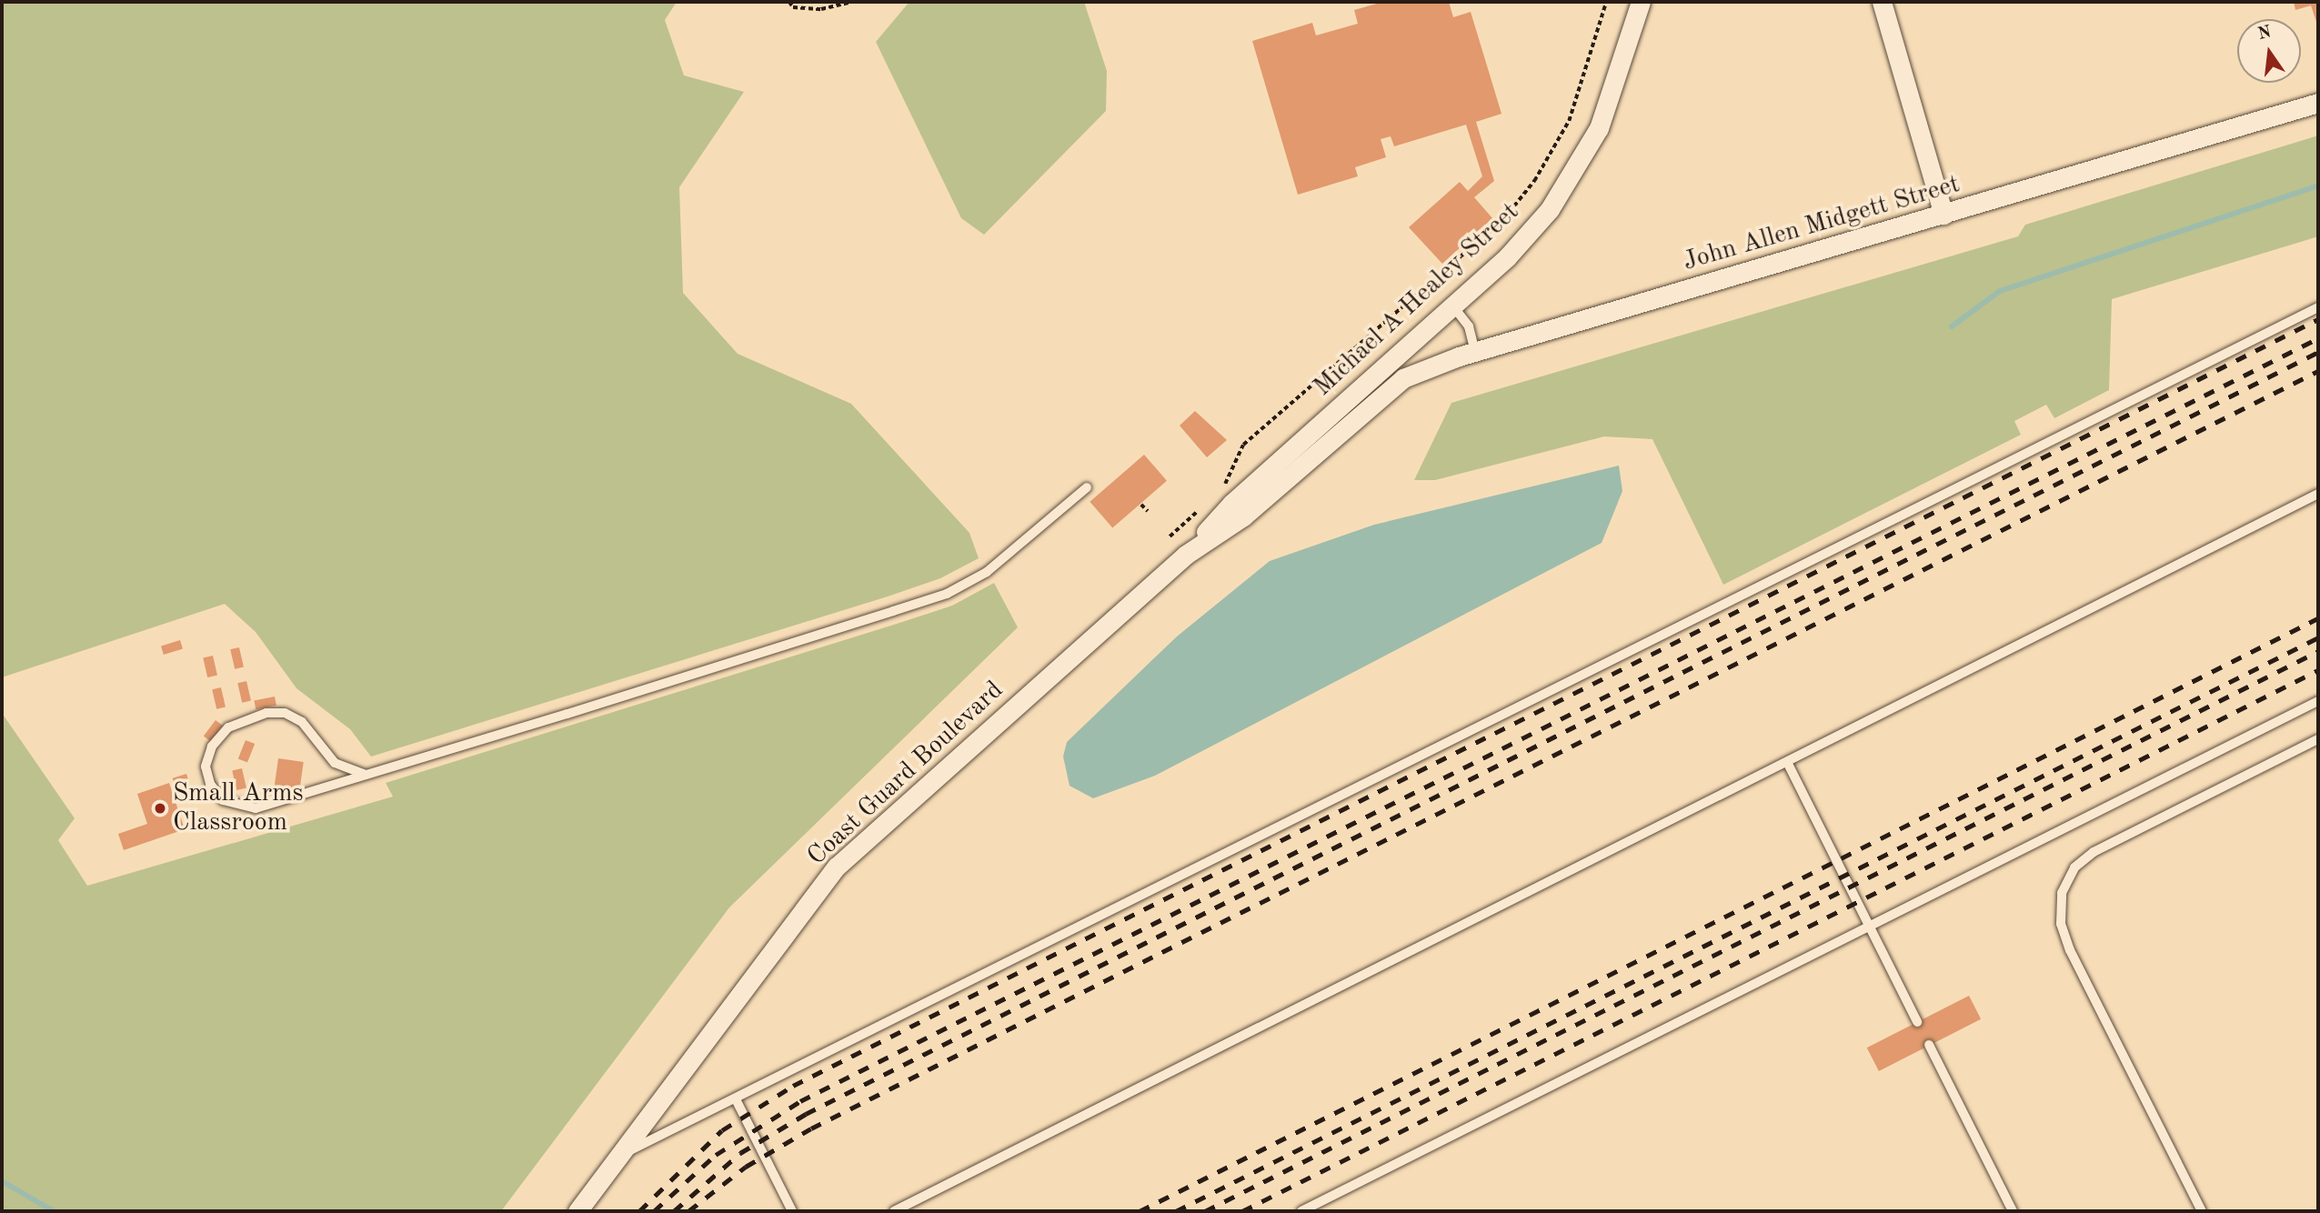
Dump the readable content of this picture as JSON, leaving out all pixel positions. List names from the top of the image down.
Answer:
{
  "streets": {
    "street": ["John Allen Midgett Street", "Michael A Healey Street", "Coast Guard Boulevard"]
  },
  "crossings": [
    ["John Allen Midgett Street", "Michael A Healey Street"],
    ["John Allen Midgett Street", "Coast Guard Boulevard"],
    ["Michael A Healey Street", "Coast Guard Boulevard"]
  ],
  "places": ["Small Arms Classroom"],
  "north": "top"
}
